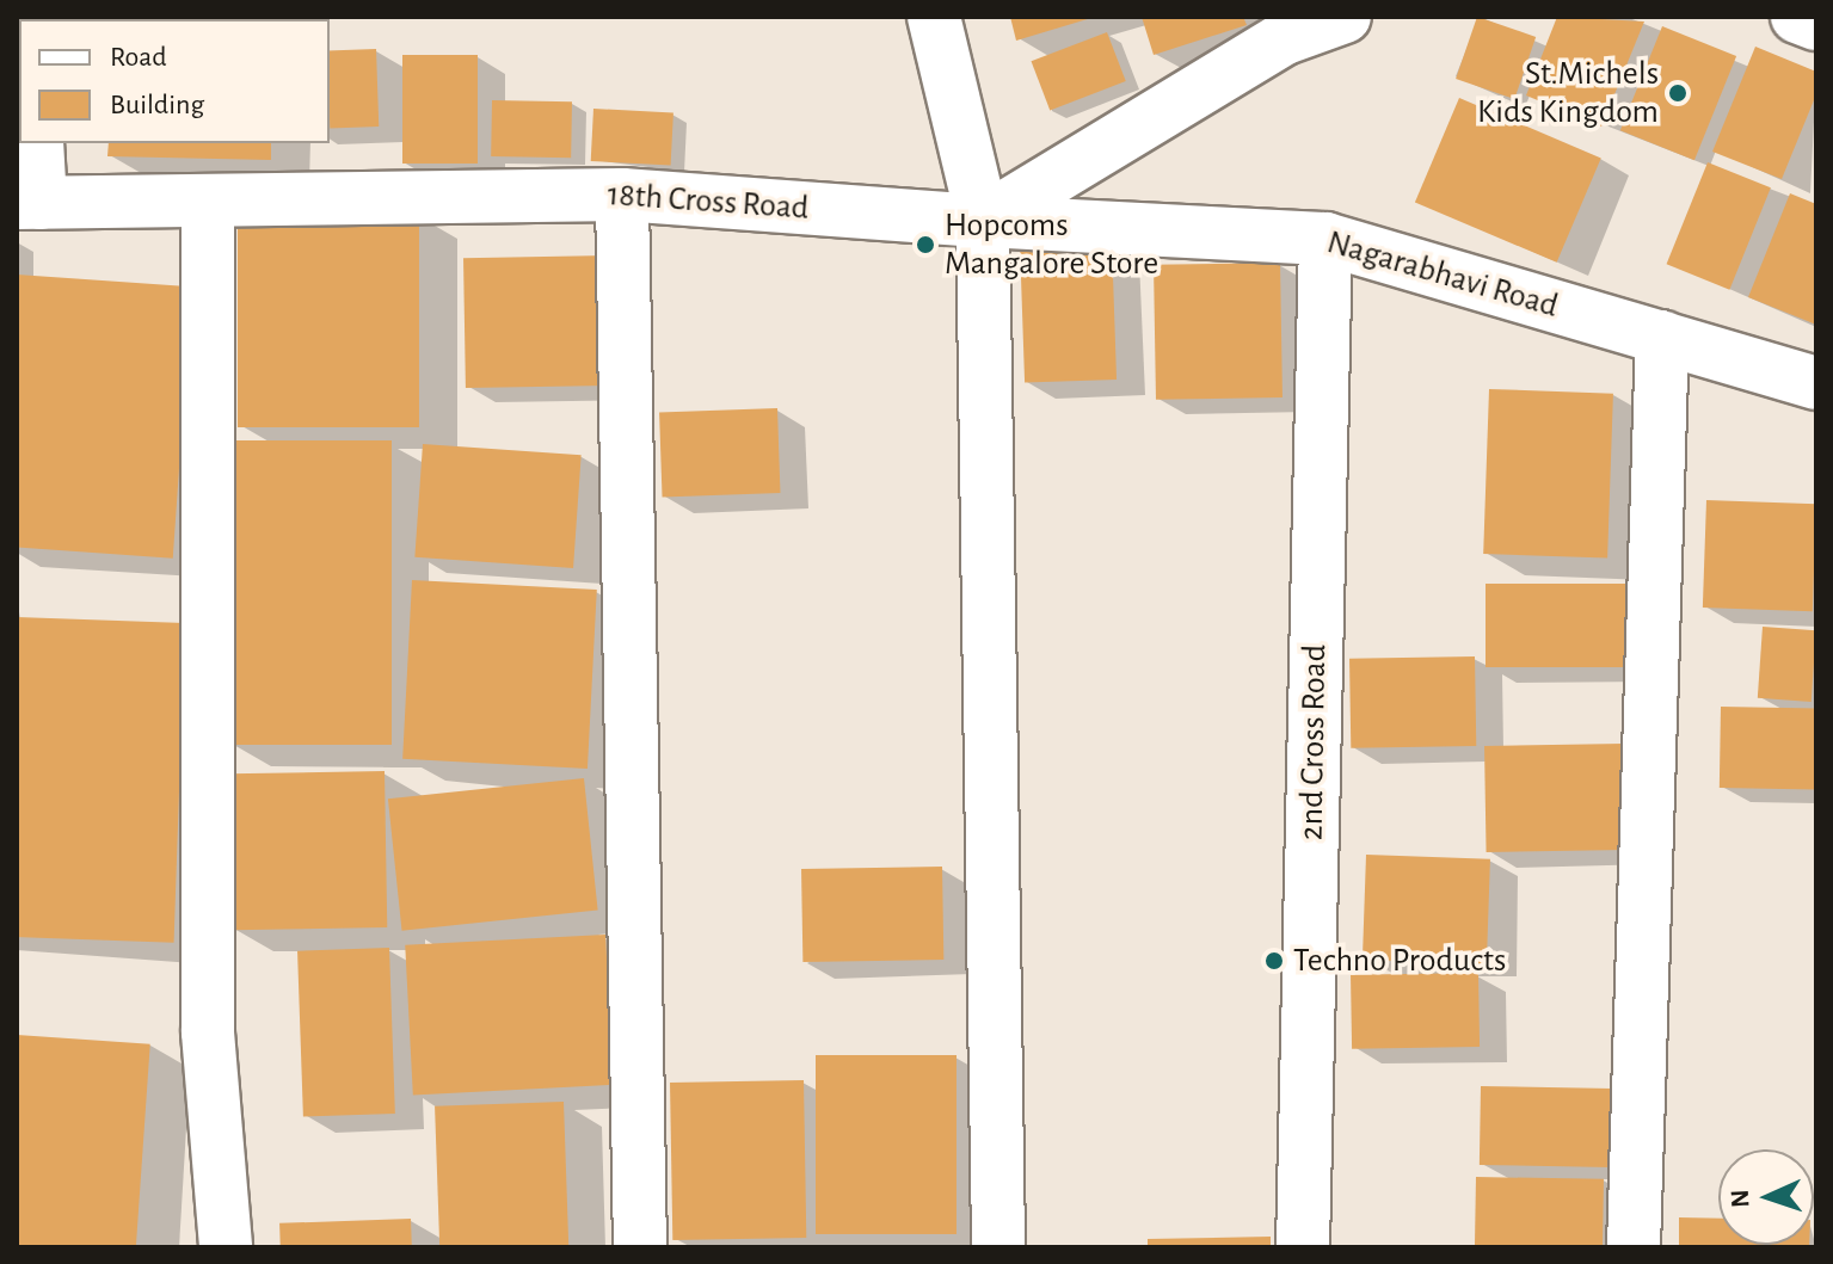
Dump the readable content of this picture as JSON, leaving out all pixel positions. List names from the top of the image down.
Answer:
{
  "streets": {
    "street": ["18th Cross Road", "Nagarabhavi Road", "2nd Cross Road"]
  },
  "crossings": [
    ["18th Cross Road", "Nagarabhavi Road"],
    ["Nagarabhavi Road", "2nd Cross Road"]
  ],
  "places": ["St.Michels Kids Kingdom", "Hopcoms Mangalore Store", "Techno Products"],
  "legend": ["Road", "Building"],
  "north": "left"
}
